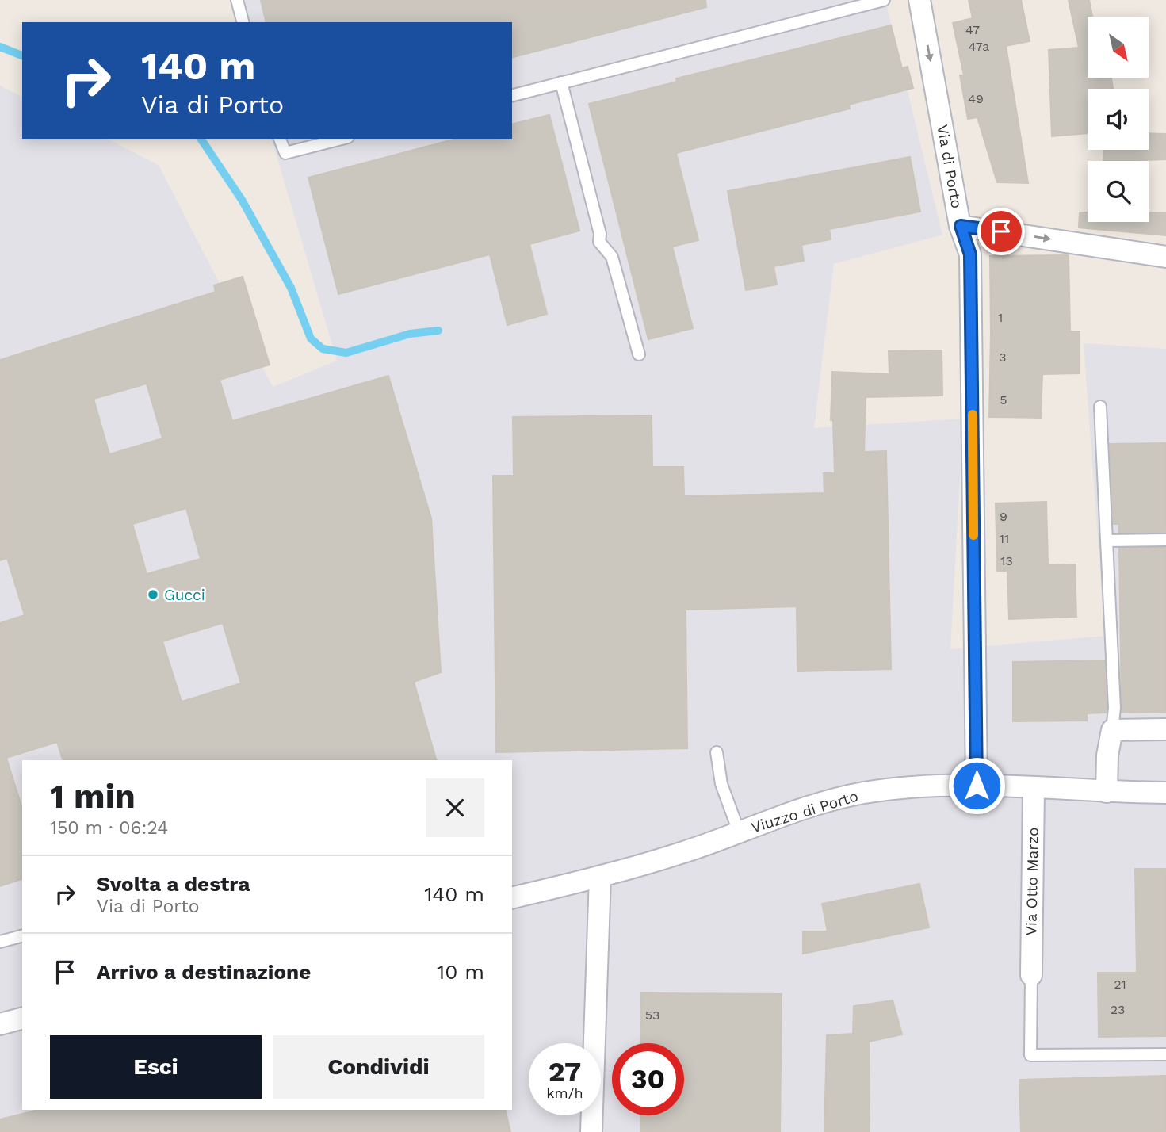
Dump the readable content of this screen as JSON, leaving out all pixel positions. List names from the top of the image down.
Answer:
{
  "streets": {
    "street": ["Via di Porto", "Viuzzo di Porto", "Via Otto Marzo"]
  },
  "one_way": ["Via di Porto"],
  "places": ["Gucci"],
  "house_numbers": [
    "47",
    "47a",
    "49",
    "1",
    "3",
    "5",
    "9",
    "11",
    "13",
    "21",
    "23",
    "53"
  ],
  "north": "bottom right",
  "page": {
    "turn": ["140 m", "Via di Porto"],
    "heading": ["1 min", "150 m · 06:24"],
    "list": [
      {
        "name": "Svolta a destra",
        "note": "Via di Porto",
        "value": "140 m"
      },
      {
        "name": "Arrivo a destinazione",
        "value": "10 m"
      }
    ],
    "buttons": ["Esci", "Condividi"],
    "speed": "27 km/h",
    "limit": "30"
  }
}
